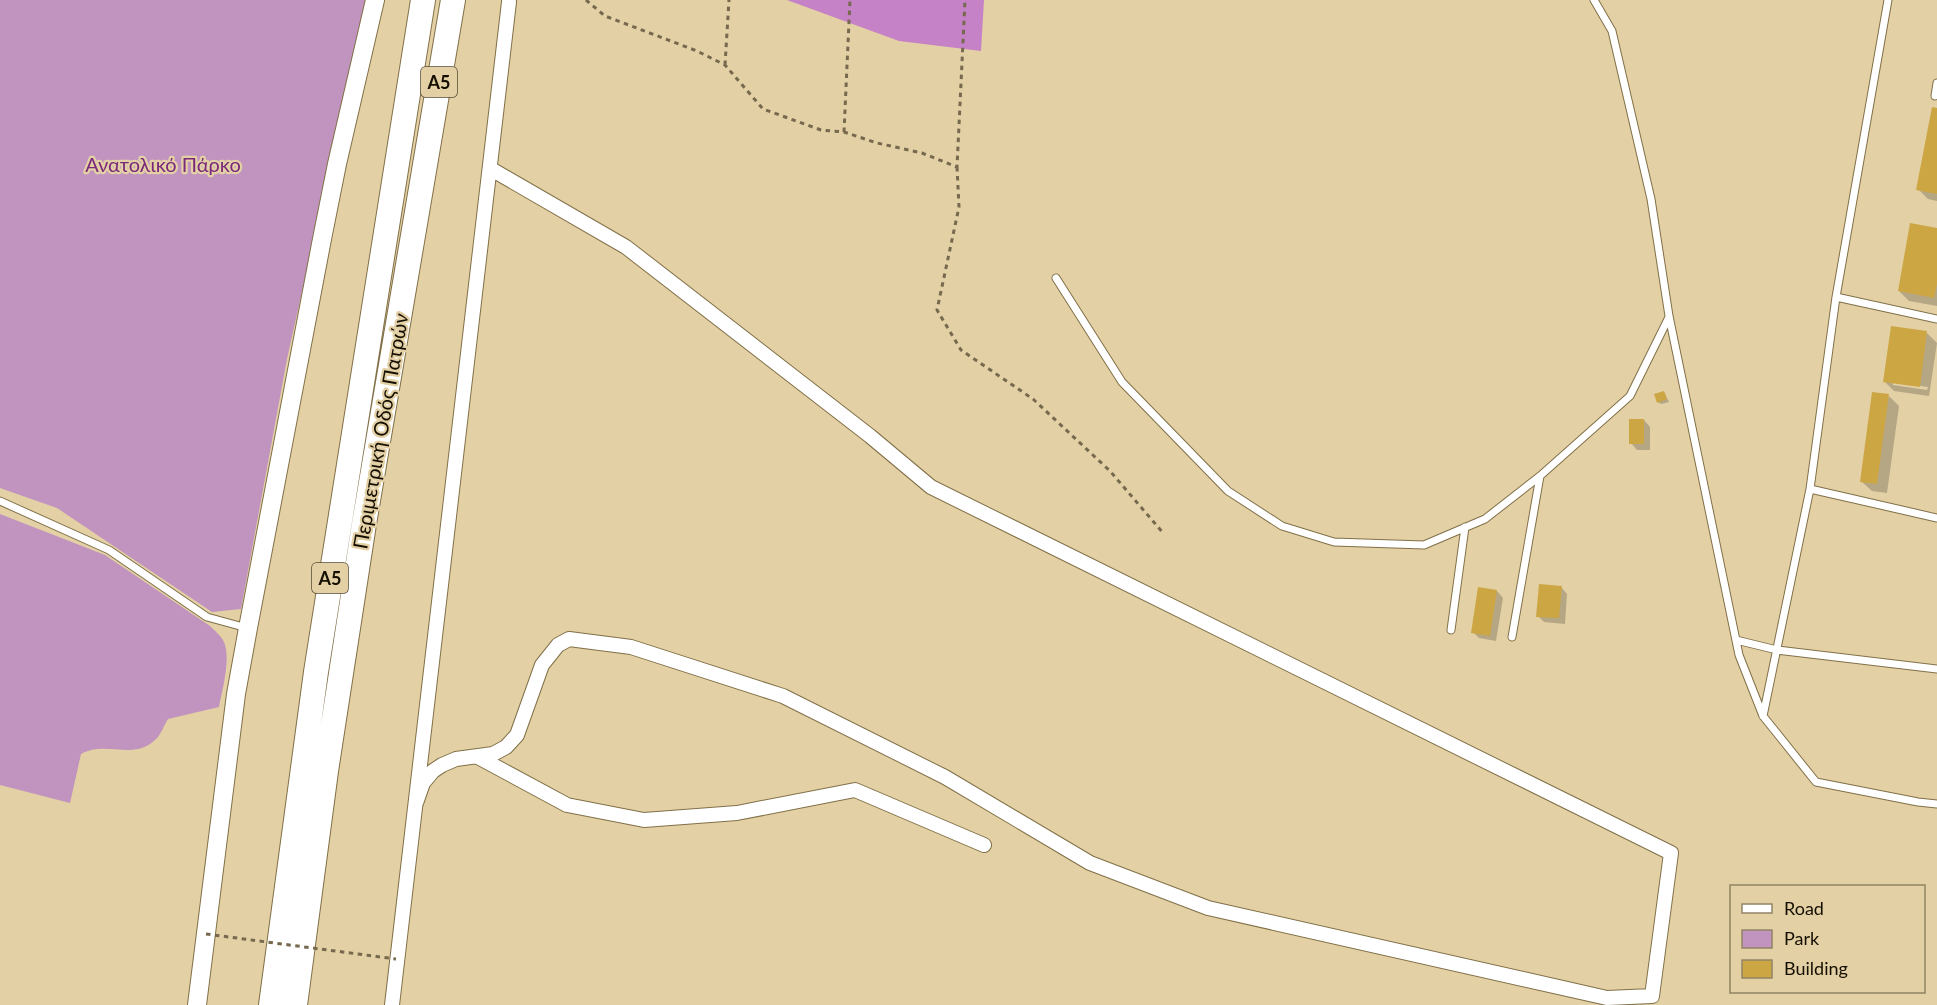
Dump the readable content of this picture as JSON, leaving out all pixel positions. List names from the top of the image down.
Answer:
{
  "streets": {
    "highway": ["Α5", "Περιμετρική Οδός Πατρών"]
  },
  "parks": ["Ανατολικό Πάρκο"],
  "legend": ["Road", "Park", "Building"]
}
